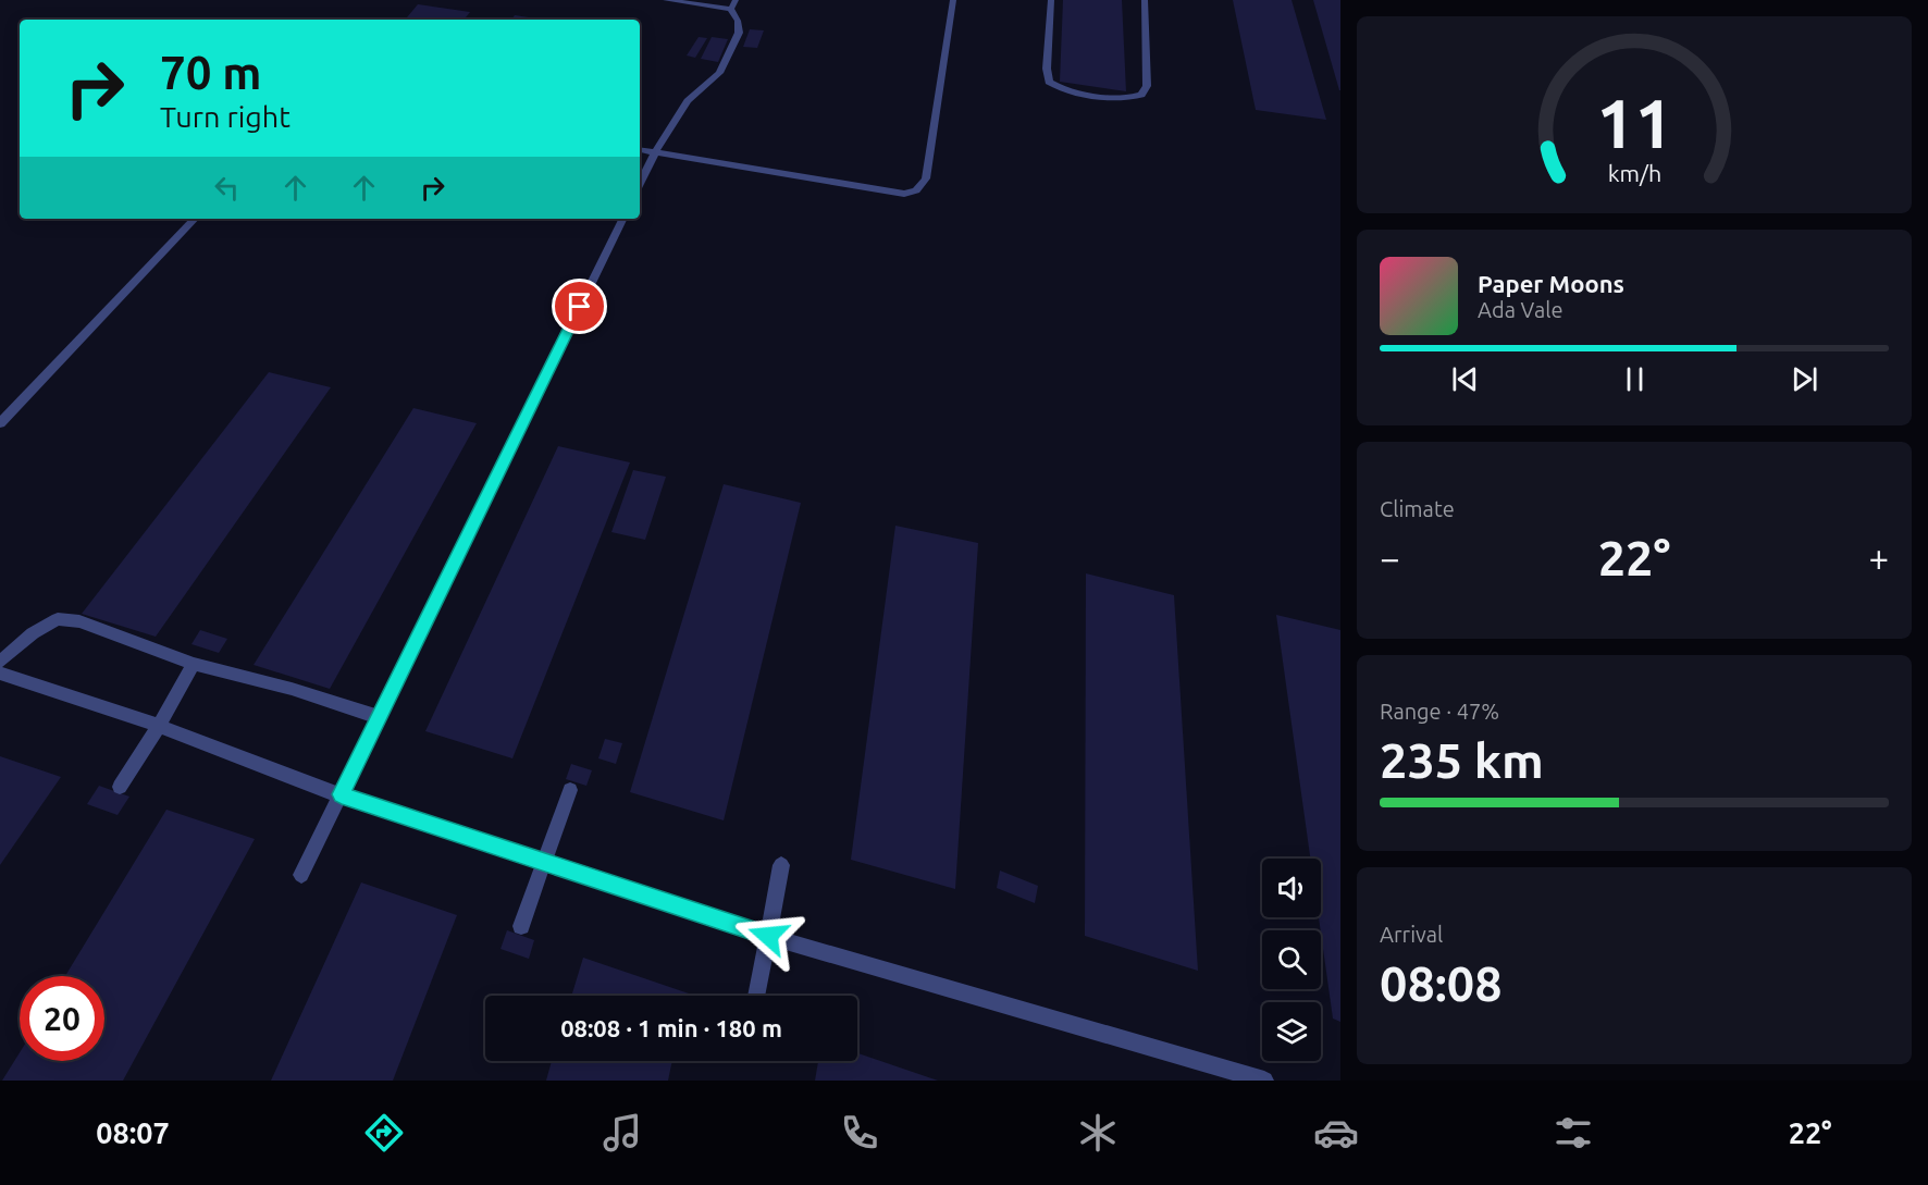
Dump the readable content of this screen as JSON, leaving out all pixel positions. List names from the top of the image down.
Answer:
{
  "page": {
    "turn": ["70 m", "Turn right"],
    "song": ["Paper Moons", "Ada Vale"],
    "tile": [
      "Climate",
      ["Range · 47%", "235 km"],
      ["Arrival", "08:08"]
    ],
    "heat": ["−", "22°", "+"],
    "limit": "20",
    "trip": "08:08 · 1 min · 180 m",
    "tabs": ["08:07", "22°"],
    "gauge": ["11", "km/h"]
  }
}
